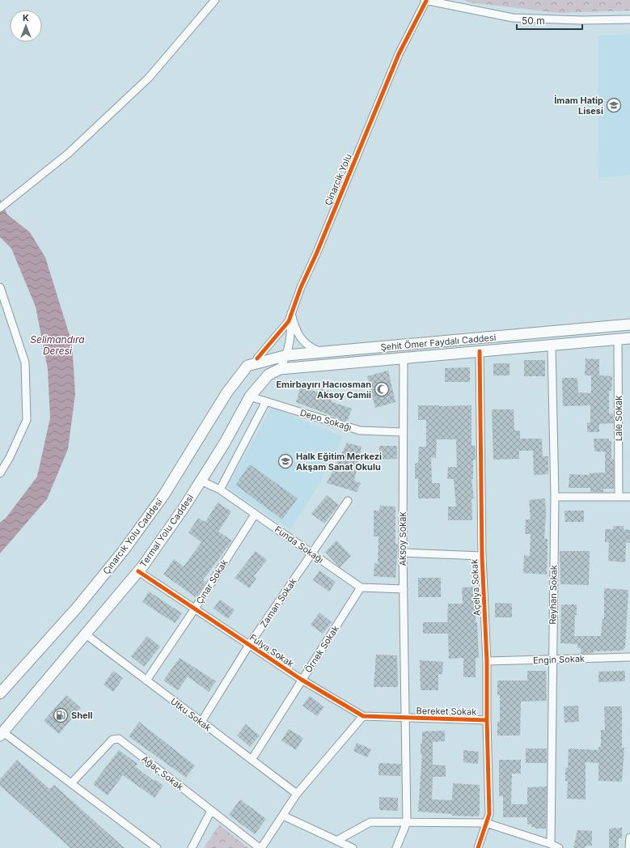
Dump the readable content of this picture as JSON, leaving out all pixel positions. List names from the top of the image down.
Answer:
{
  "streets": {
    "main road": ["Şehit Ömer Faydalı Caddesi", "Termal Yolu Caddesi", "Çınarcık Yolu Caddesi"],
    "street": [
      "Çinarcik Yolu",
      "Lale Sokak",
      "Depo Sokağı",
      "Aksoy Sokak",
      "Funda Sokağı",
      "Çınar Sokak",
      "Açelya Sokak",
      "Reyhan Sokak",
      "Zaman Sokak",
      "Örnek Sokak",
      "Fulya Sokak",
      "Engin Sokak",
      "Bereket Sokak",
      "Utku Sokak",
      "Ağaç Sokak"
    ]
  },
  "crossings": [
    ["Şehit Ömer Faydalı Caddesi", "Lale Sokak"],
    ["Şehit Ömer Faydalı Caddesi", "Termal Yolu Caddesi"],
    ["Şehit Ömer Faydalı Caddesi", "Çınarcık Yolu Caddesi"],
    ["Şehit Ömer Faydalı Caddesi", "Aksoy Sokak"],
    ["Şehit Ömer Faydalı Caddesi", "Açelya Sokak"],
    ["Şehit Ömer Faydalı Caddesi", "Reyhan Sokak"],
    ["Depo Sokağı", "Termal Yolu Caddesi"],
    ["Depo Sokağı", "Aksoy Sokak"],
    ["Termal Yolu Caddesi", "Funda Sokağı"],
    ["Termal Yolu Caddesi", "Fulya Sokak"],
    ["Termal Yolu Caddesi", "Utku Sokak"],
    ["Aksoy Sokak", "Fulya Sokak"],
    ["Aksoy Sokak", "Bereket Sokak"],
    ["Funda Sokağı", "Çınar Sokak"],
    ["Funda Sokağı", "Zaman Sokak"],
    ["Funda Sokağı", "Örnek Sokak"],
    ["Çınar Sokak", "Fulya Sokak"],
    ["Çınar Sokak", "Utku Sokak"],
    ["Açelya Sokak", "Engin Sokak"],
    ["Açelya Sokak", "Bereket Sokak"],
    ["Reyhan Sokak", "Engin Sokak"],
    ["Zaman Sokak", "Fulya Sokak"],
    ["Zaman Sokak", "Utku Sokak"],
    ["Örnek Sokak", "Fulya Sokak"],
    ["Örnek Sokak", "Utku Sokak"],
    ["Fulya Sokak", "Bereket Sokak"]
  ],
  "water": ["Selimandıra Deresi"],
  "places": {
    "school or university": ["İmam Hatip Lisesi", "Halk Eğitim Merkezi Akşam Sanat Okulu"],
    "mosque": ["Emirbayırı Hacıosman Aksoy Camii"],
    "fuel station": ["Shell"]
  },
  "scale_bar": "50 m",
  "north": "top"
}
